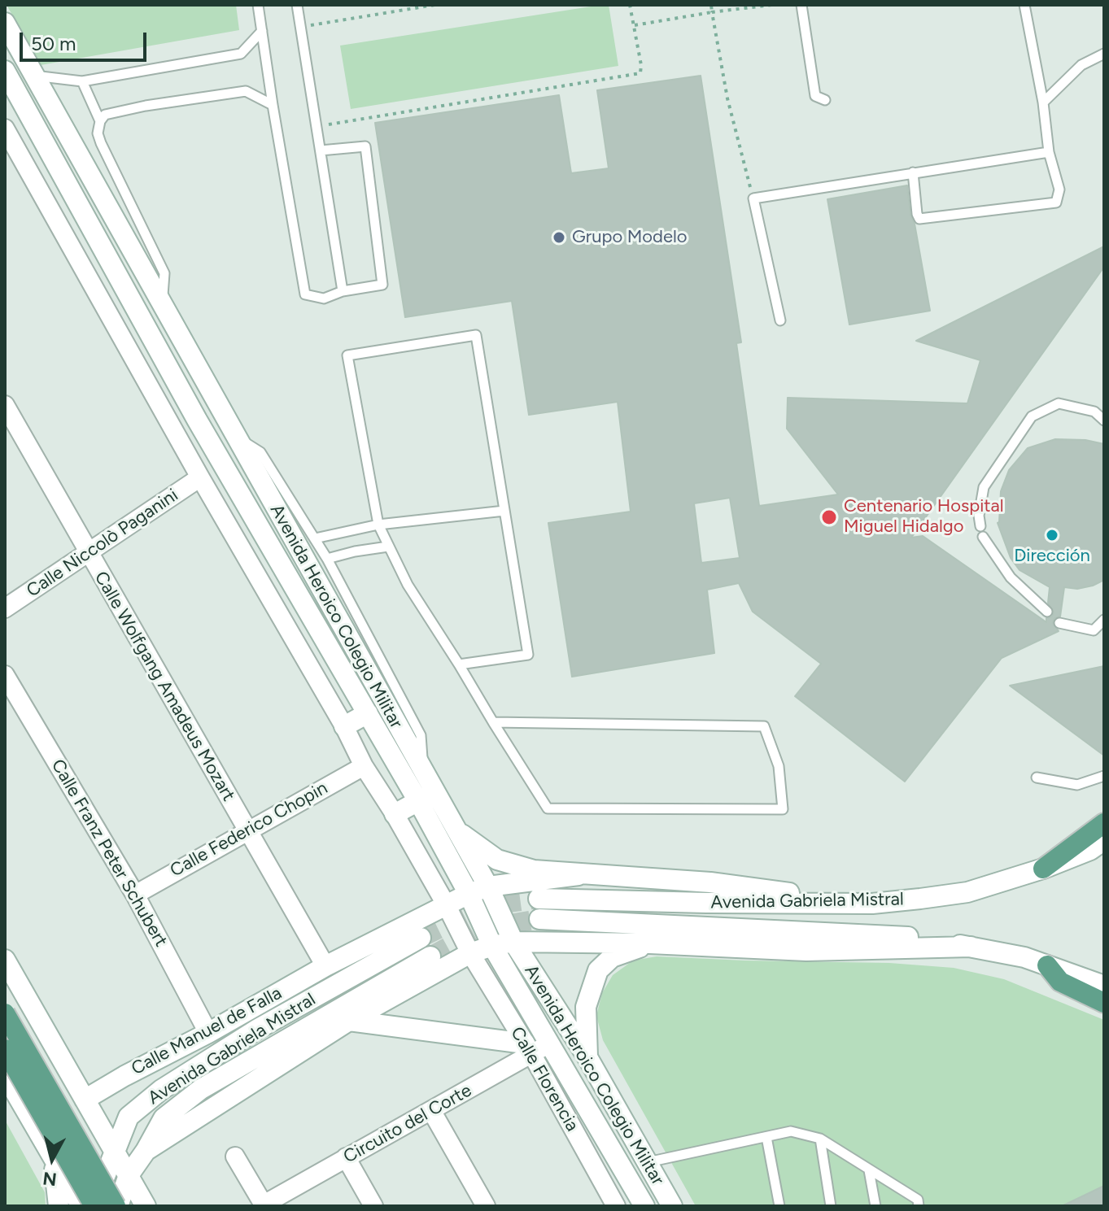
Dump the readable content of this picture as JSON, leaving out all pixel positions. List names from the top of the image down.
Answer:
{
  "streets": {
    "street": [
      "Calle Niccolò Paganini",
      "Avenida Heroico Colegio Militar",
      "Calle Wolfgang Amadeus Mozart",
      "Calle Federico Chopin",
      "Calle Franz Peter Schubert",
      "Avenida Gabriela Mistral",
      "Calle Manuel de Falla",
      "Calle Florencia",
      "Circuito del Corte"
    ]
  },
  "crossings": [
    ["Calle Niccolò Paganini", "Calle Wolfgang Amadeus Mozart"],
    ["Avenida Heroico Colegio Militar", "Avenida Gabriela Mistral"],
    ["Avenida Heroico Colegio Militar", "Calle Manuel de Falla"],
    ["Avenida Heroico Colegio Militar", "Circuito del Corte"],
    ["Calle Wolfgang Amadeus Mozart", "Calle Federico Chopin"],
    ["Calle Wolfgang Amadeus Mozart", "Calle Manuel de Falla"],
    ["Calle Federico Chopin", "Calle Franz Peter Schubert"],
    ["Calle Franz Peter Schubert", "Calle Manuel de Falla"],
    ["Calle Manuel de Falla", "Calle Florencia"],
    ["Calle Florencia", "Circuito del Corte"]
  ],
  "places": ["Grupo Modelo", "Centenario Hospital Miguel Hidalgo", "Dirección"],
  "scale_bar": "50 m",
  "north": "bottom"
}
